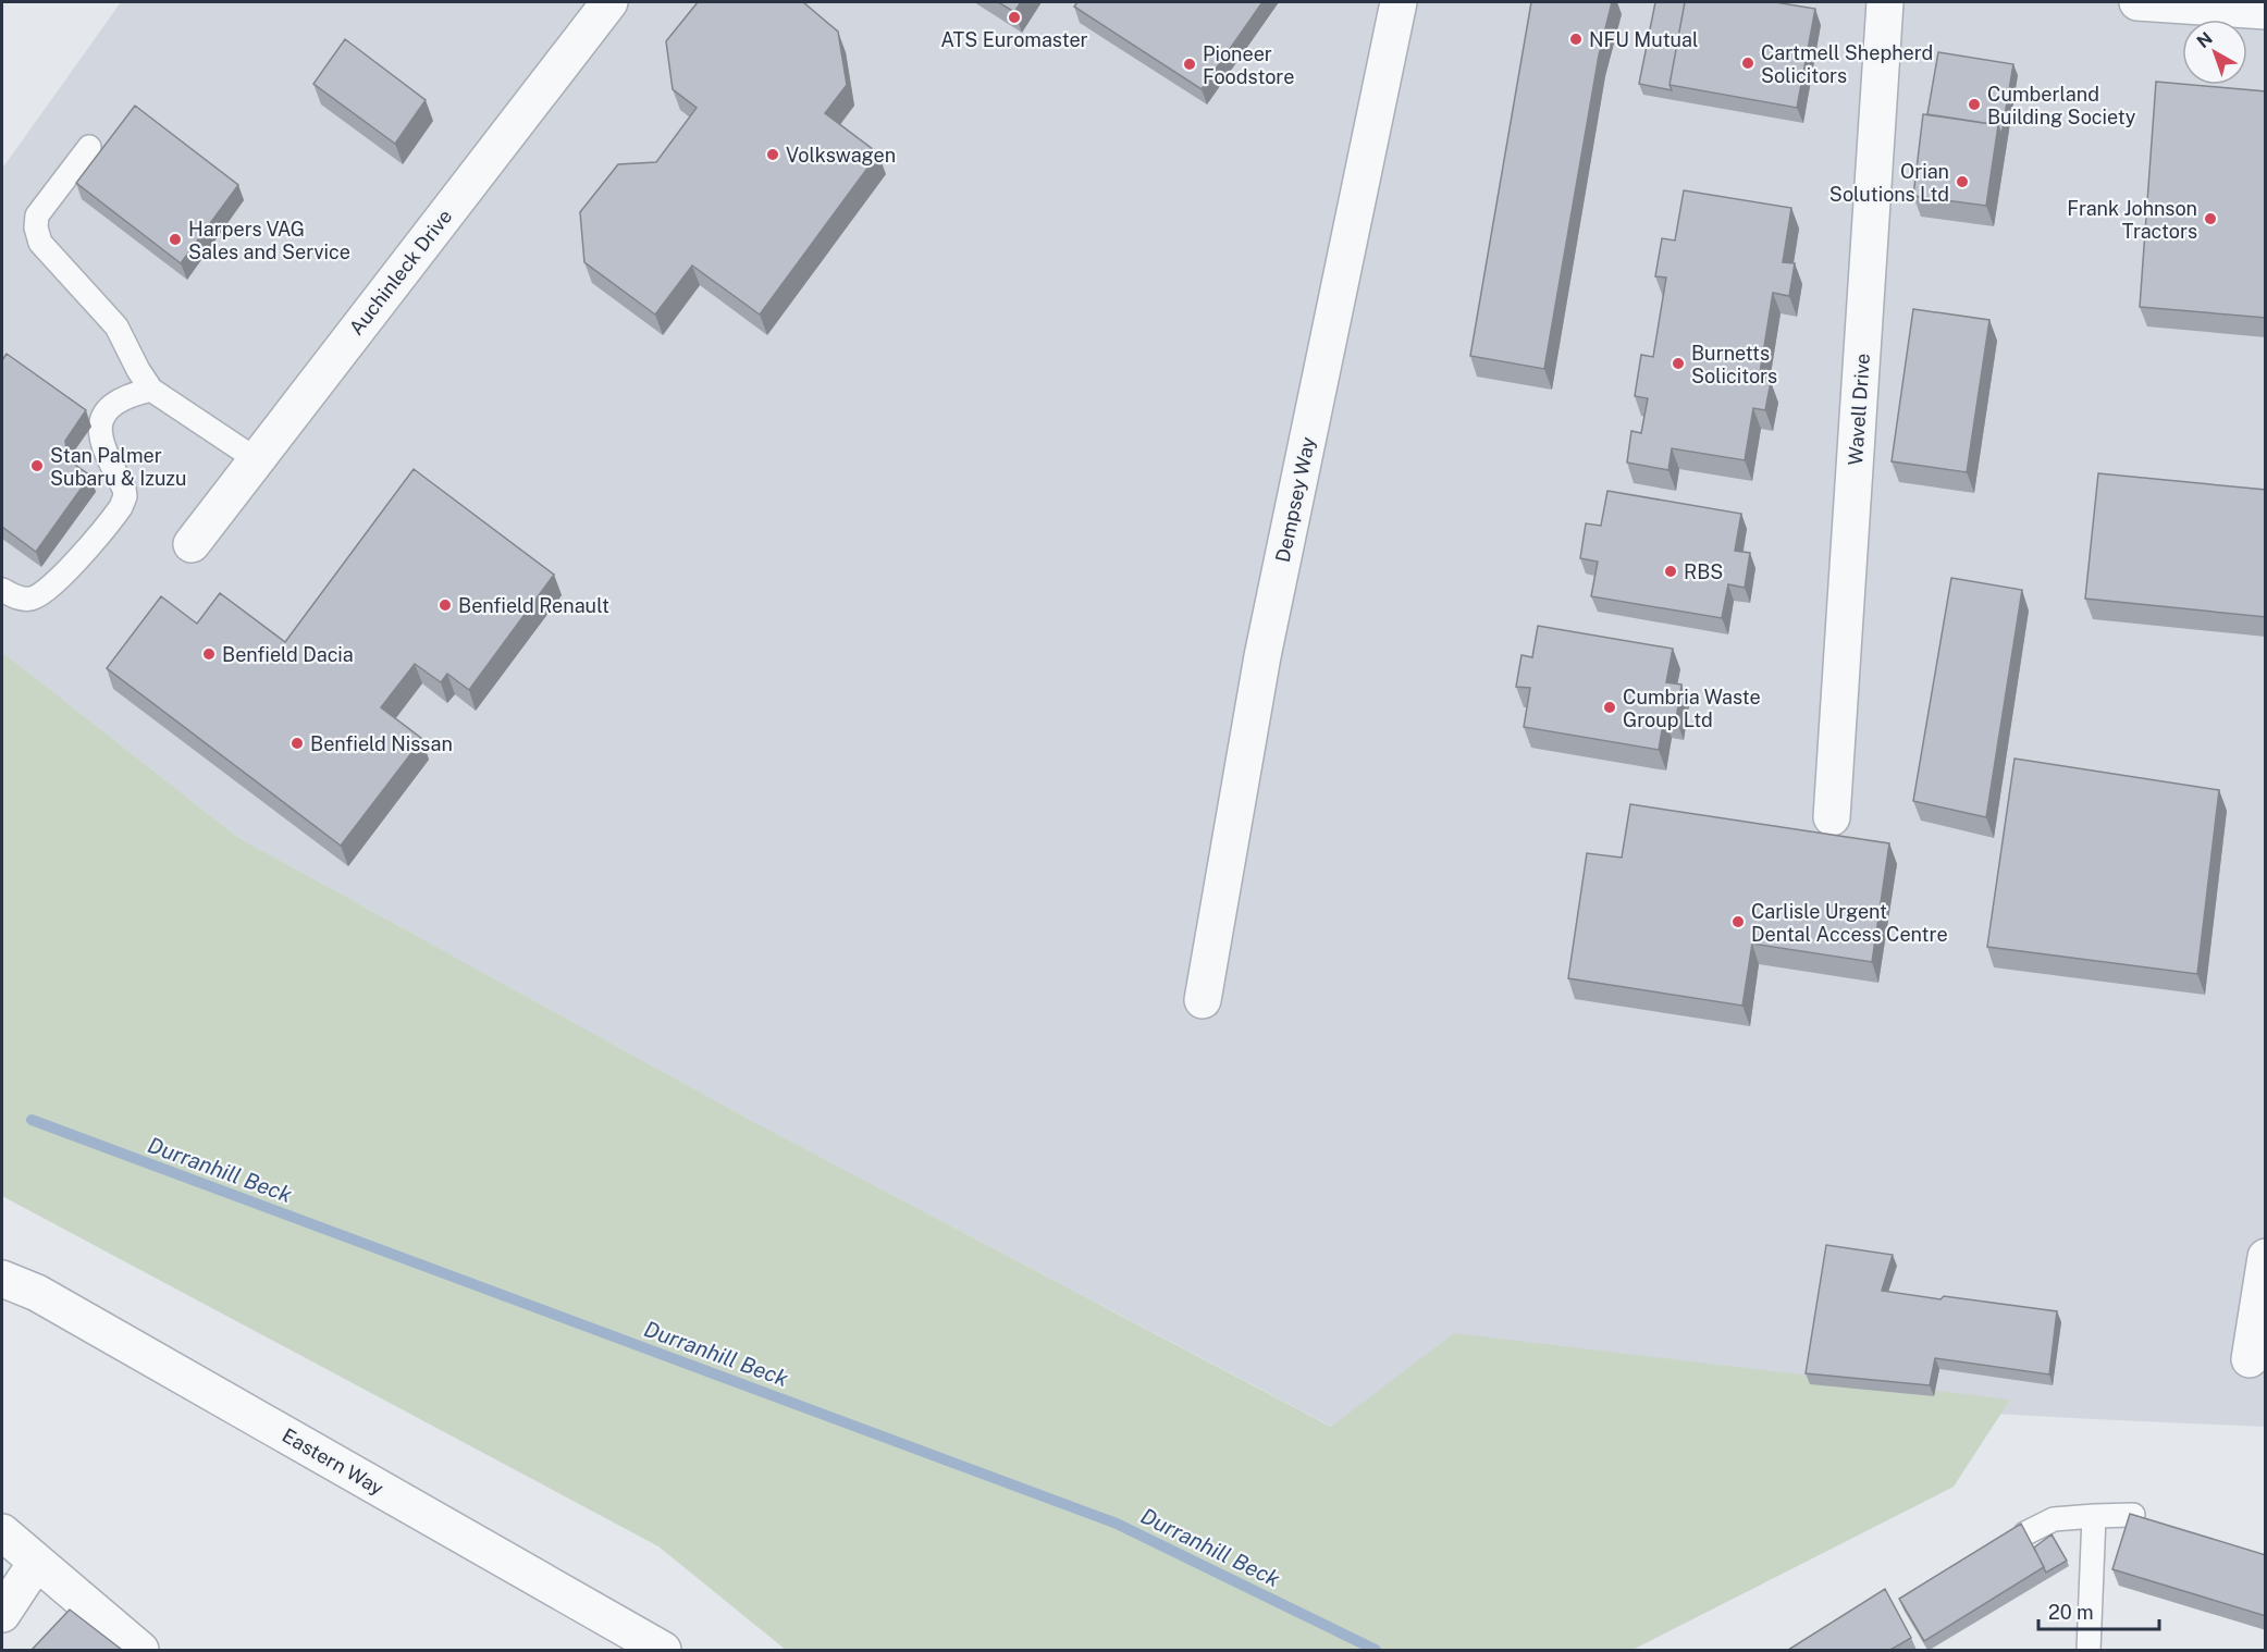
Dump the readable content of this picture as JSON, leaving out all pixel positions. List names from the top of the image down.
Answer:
{
  "streets": {
    "street": [
      "Auchinleck Drive",
      "Wavell Drive",
      "Dempsey Way",
      "Eastern Way"
    ]
  },
  "water": ["Durranhill Beck"],
  "places": [
    "ATS Euromaster",
    "NFU Mutual",
    "Cartmell Shepherd Solicitors",
    "Pioneer Foodstore",
    "Cumberland Building Society",
    "Volkswagen",
    "Orian Solutions Ltd",
    "Frank Johnson Tractors",
    "Harpers VAG Sales and Service",
    "Burnetts Solicitors",
    "Stan Palmer Subaru & Izuzu",
    "RBS",
    "Benfield Renault",
    "Benfield Dacia",
    "Cumbria Waste Group Ltd",
    "Benfield Nissan",
    "Carlisle Urgent Dental Access Centre"
  ],
  "scale_bar": "20 m",
  "north": "top left"
}
